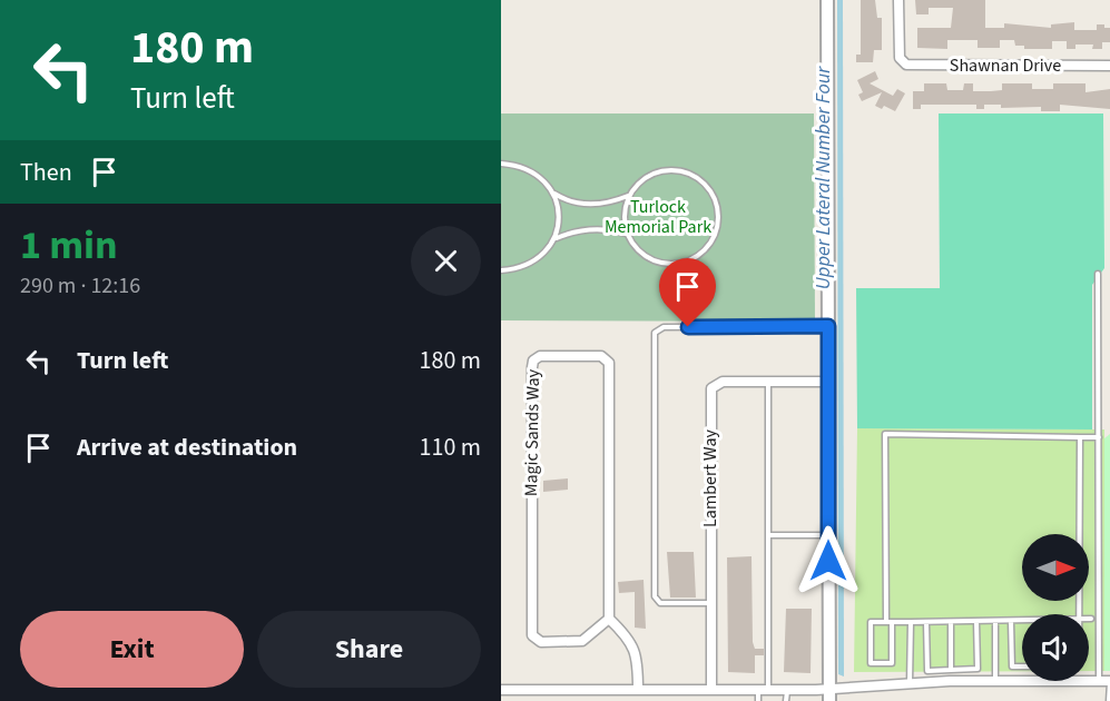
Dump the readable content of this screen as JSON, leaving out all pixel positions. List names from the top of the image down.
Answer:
{
  "streets": {
    "street": ["Shawnan Drive", "Magic Sands Way", "Lambert Way"]
  },
  "water": ["Upper Lateral Number Four"],
  "parks": ["Turlock Memorial Park"],
  "north": "right",
  "page": {
    "turn": ["180 m", "Turn left"],
    "then": "Then",
    "heading": ["1 min", "290 m · 12:16"],
    "list": [
      {
        "name": "Turn left",
        "value": "180 m"
      },
      {
        "name": "Arrive at destination",
        "value": "110 m"
      }
    ],
    "buttons": ["Exit", "Share"]
  }
}
